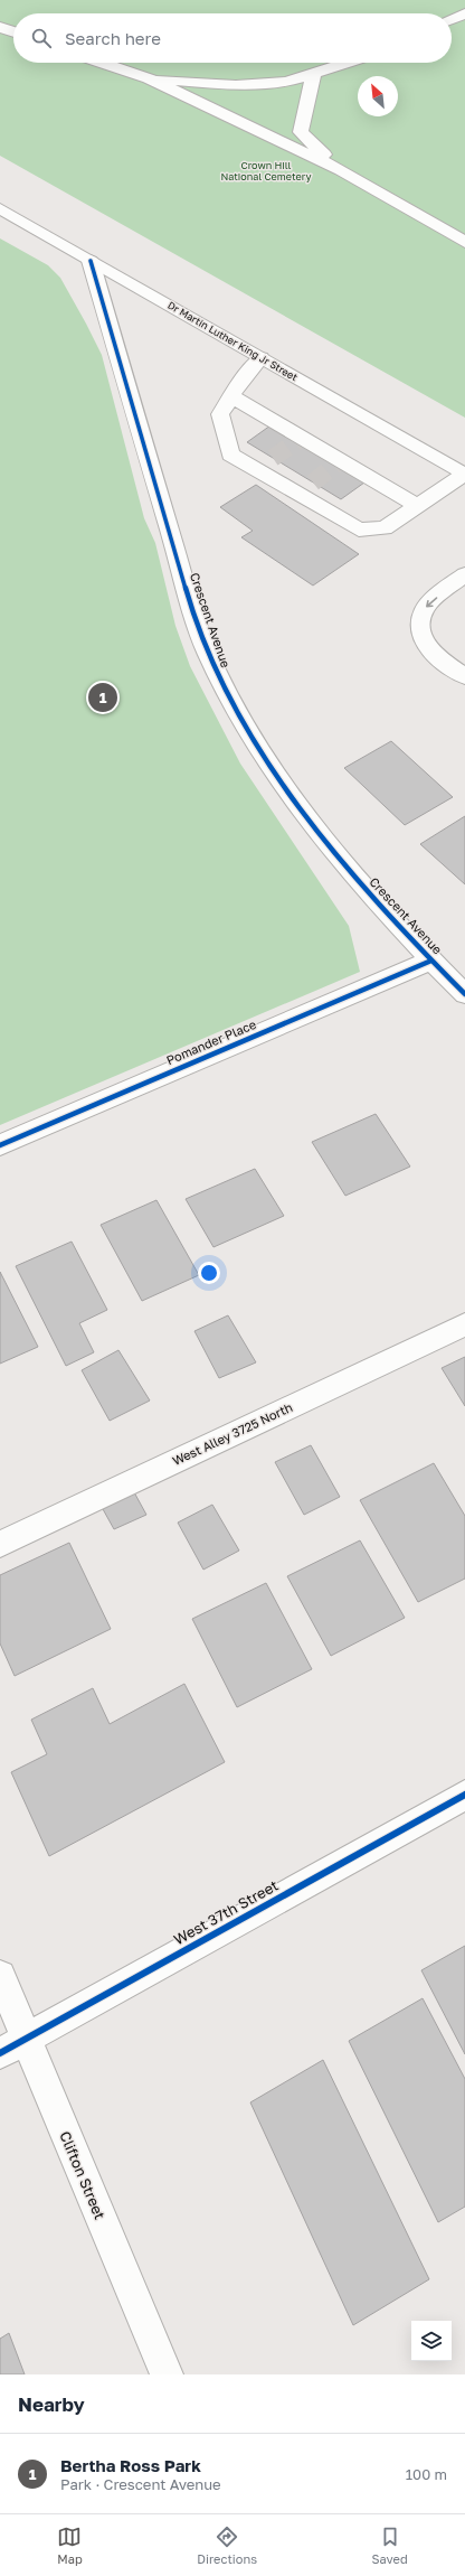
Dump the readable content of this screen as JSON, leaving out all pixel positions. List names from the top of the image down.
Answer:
{
  "streets": {
    "street": [
      "Dr Martin Luther King Jr Street",
      "Crescent Avenue",
      "Pomander Place",
      "West Alley 3725 North",
      "West 37th Street",
      "Clifton Street"
    ]
  },
  "crossings": [
    ["Dr Martin Luther King Jr Street", "Crescent Avenue"],
    ["Crescent Avenue", "Pomander Place"],
    ["West 37th Street", "Clifton Street"]
  ],
  "parks": ["Crown Hill National Cemetery"],
  "north": "top left",
  "page": {
    "search": "Search here",
    "pins": "1",
    "heading": "Nearby",
    "list": [
      {
        "mark": "1",
        "name": "Bertha Ross Park",
        "note": "Park · Crescent Avenue",
        "value": "100 m"
      }
    ],
    "nav": ["Map", "Directions", "Saved"]
  }
}
